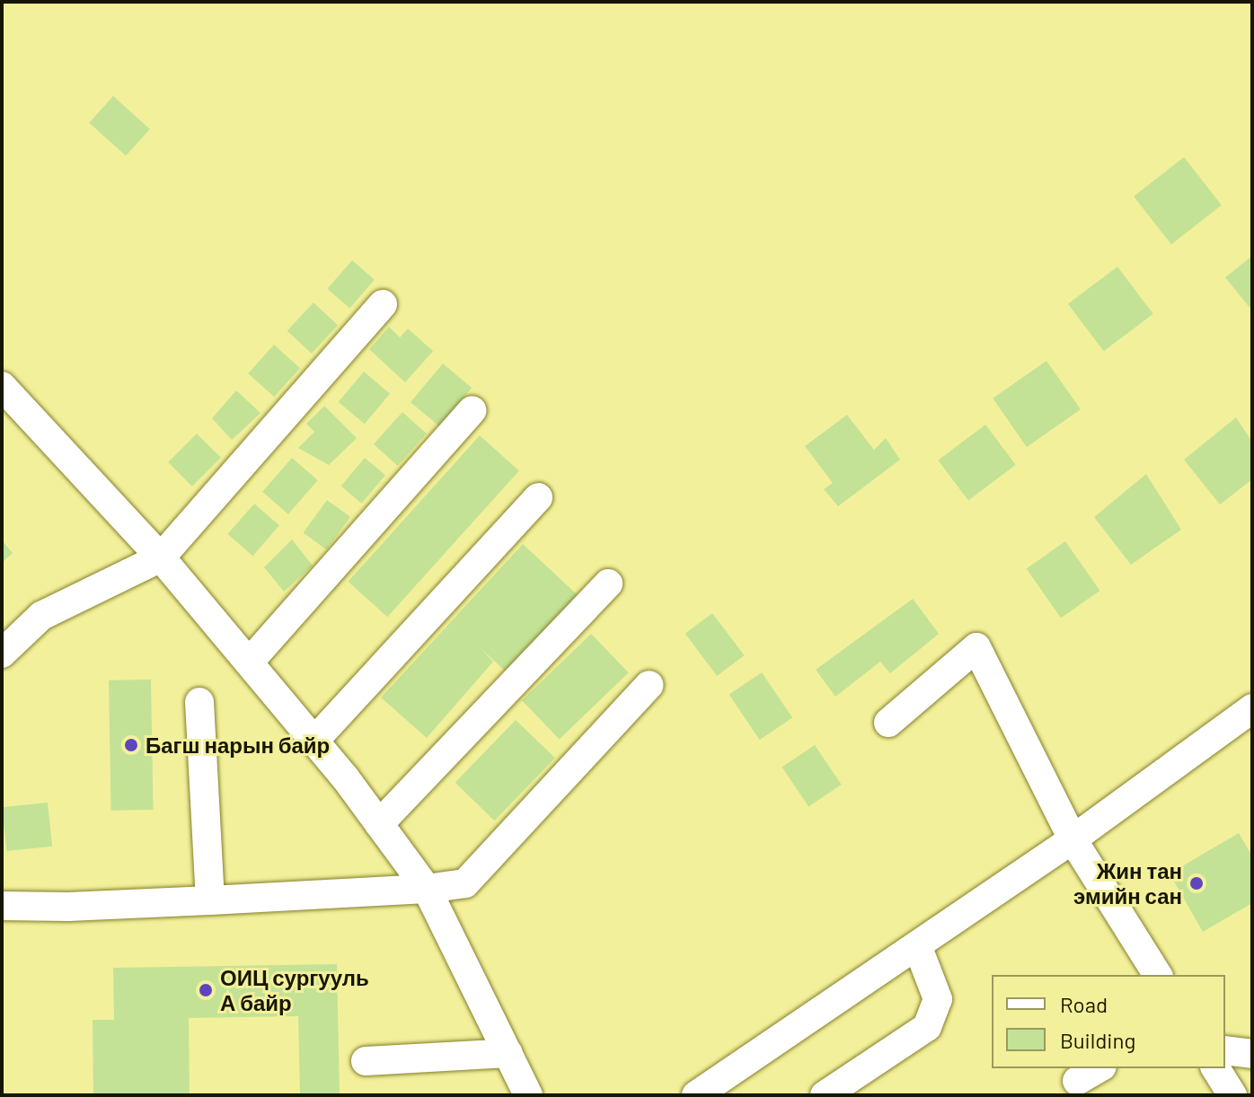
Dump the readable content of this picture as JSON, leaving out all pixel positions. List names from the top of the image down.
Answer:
{
  "places": ["Багш нарын байр", "Жин тан эмийн сан", "ОИЦ сургууль А байр"],
  "legend": ["Road", "Building"]
}
